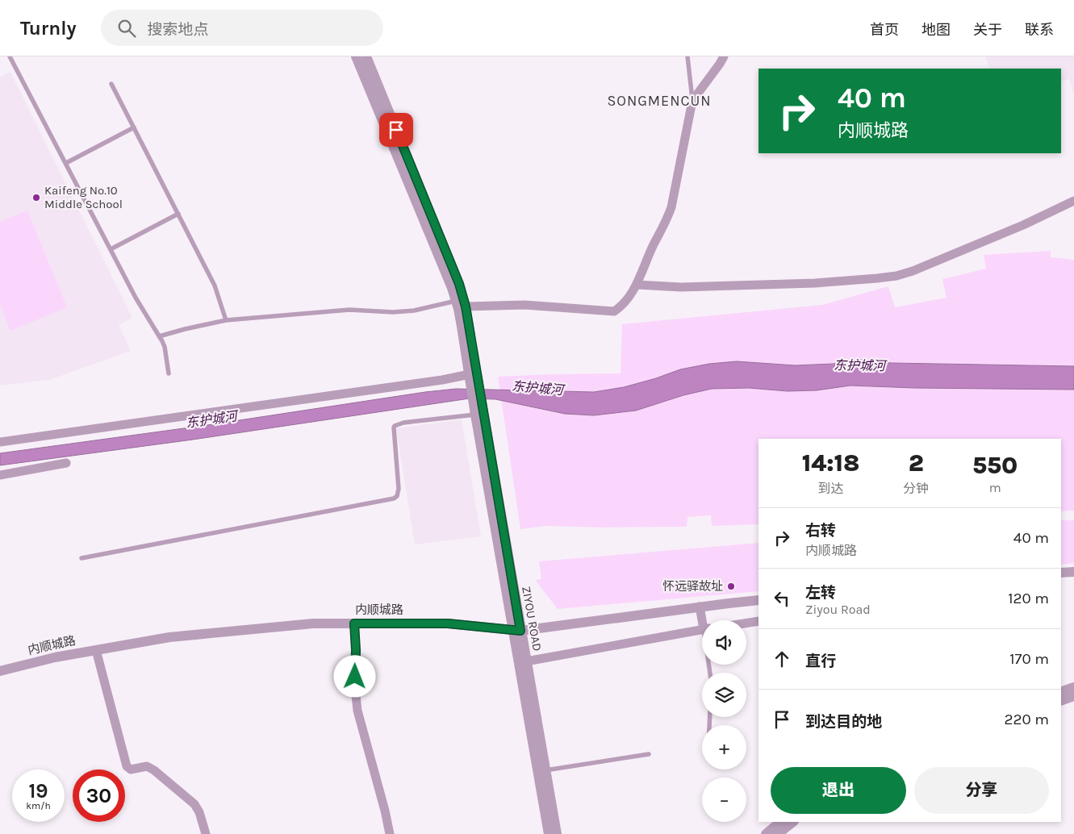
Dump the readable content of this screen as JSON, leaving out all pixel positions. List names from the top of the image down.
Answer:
{
  "streets": {
    "street": ["内顺城路", "ZIYOU ROAD"]
  },
  "crossings": [
    ["内顺城路", "ZIYOU ROAD"]
  ],
  "districts": ["SONGMENCUN"],
  "water": ["东护城河"],
  "places": ["Kaifeng No.10 Middle School", "怀远驿故址"],
  "page": {
    "header": "Turnly",
    "search": "搜索地点",
    "nav": [
      "首页",
      "地图",
      "关于",
      "联系"
    ],
    "turn": ["40 m", "内顺城路"],
    "eta": [
      "14:18",
      "到达",
      "2",
      "分钟",
      "550",
      "m"
    ],
    "list": [
      {
        "name": "右转",
        "note": "内顺城路",
        "value": "40 m"
      },
      {
        "name": "左转",
        "note": "Ziyou Road",
        "value": "120 m"
      },
      {
        "name": "直行",
        "value": "170 m"
      },
      {
        "name": "到达目的地",
        "value": "220 m"
      }
    ],
    "map_buttons": ["+", "−"],
    "buttons": ["退出", "分享"],
    "speed": "19 km/h",
    "limit": "30"
  }
}
